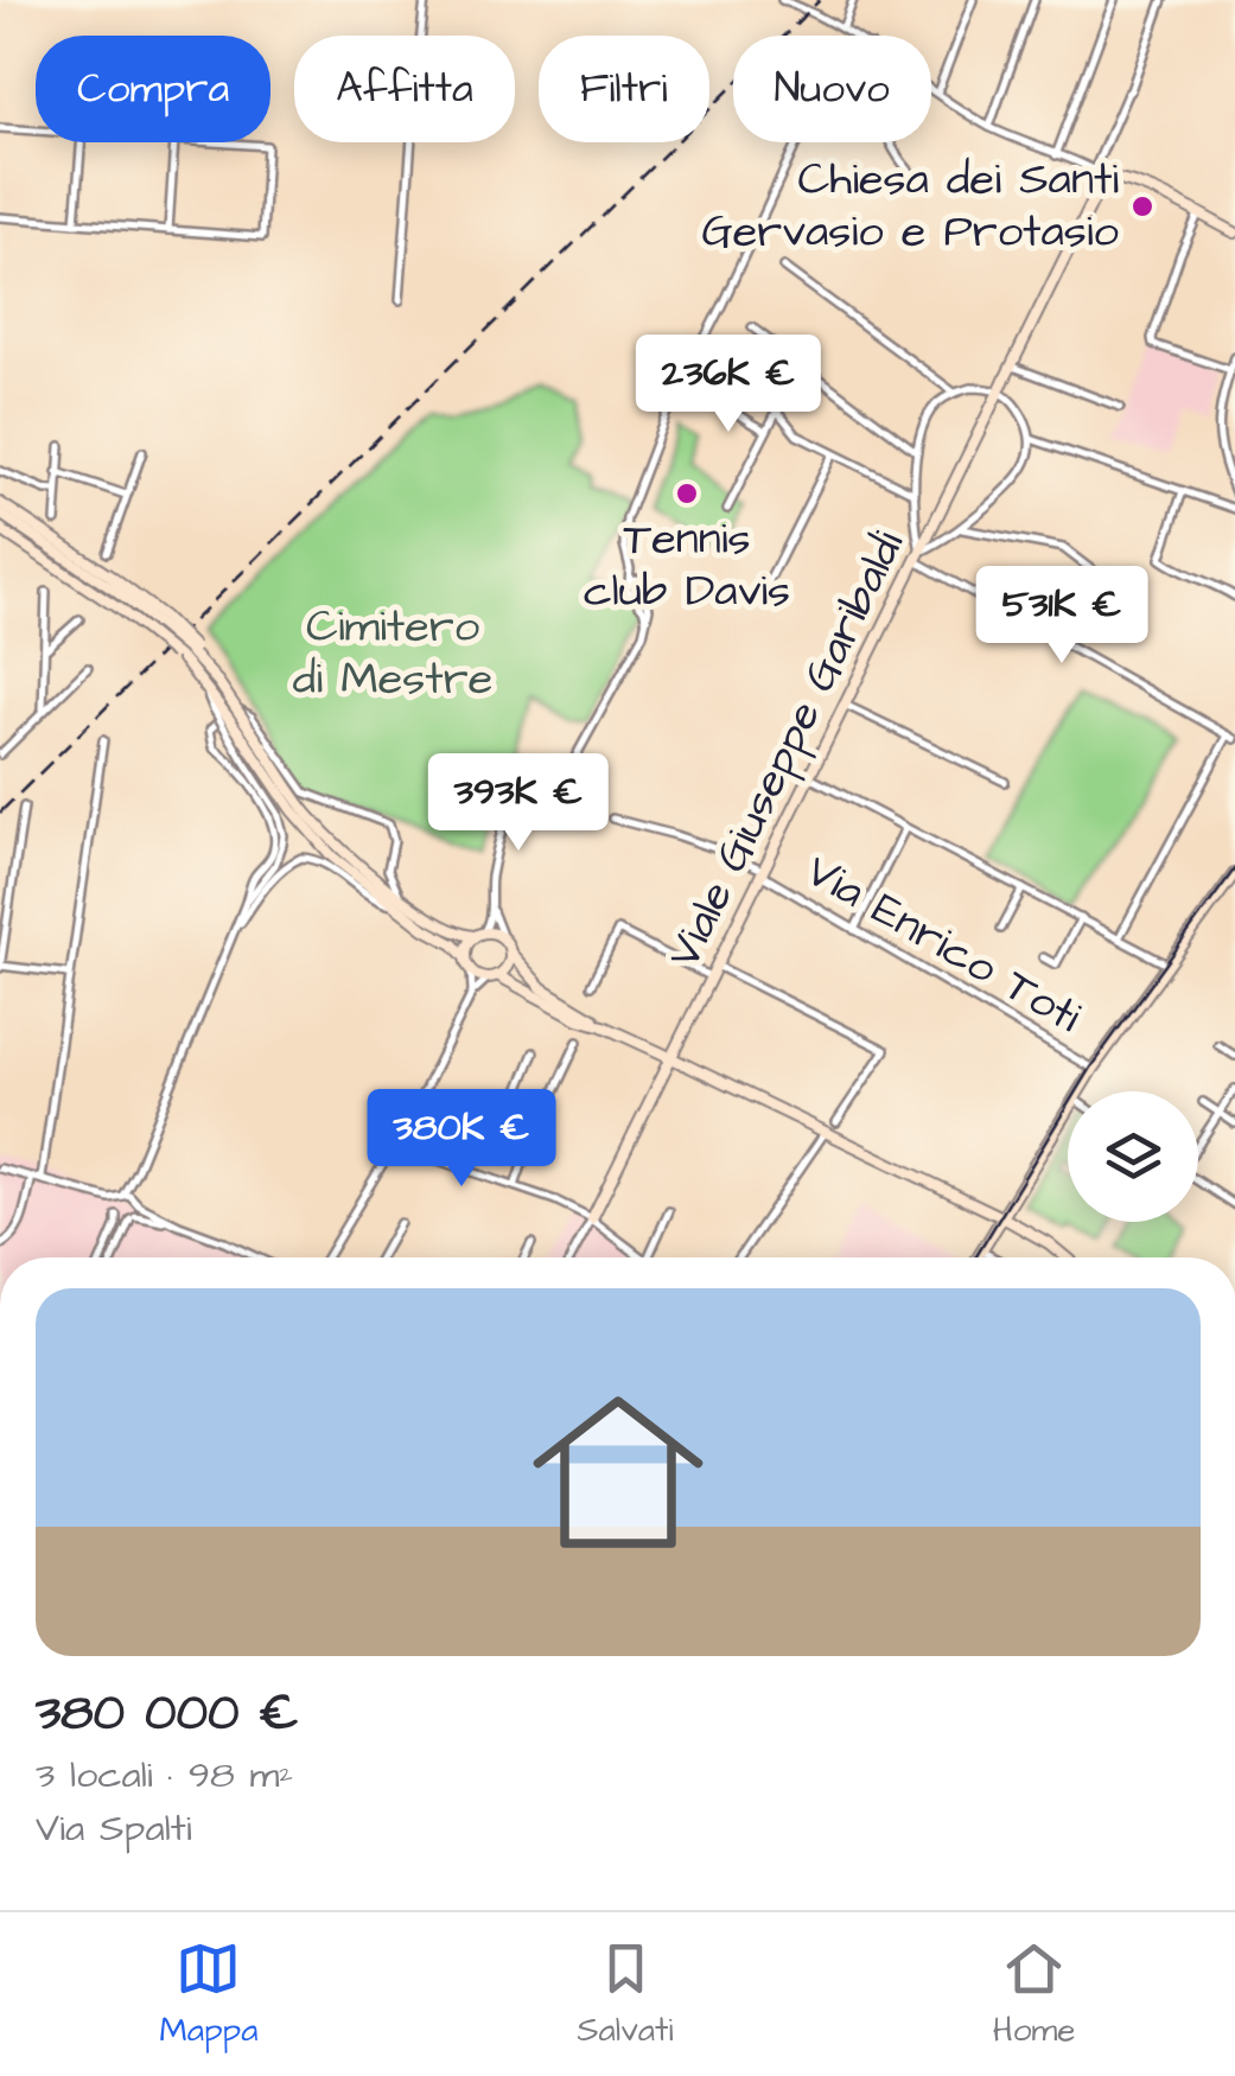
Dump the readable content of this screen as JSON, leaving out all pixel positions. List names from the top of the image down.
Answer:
{
  "streets": {
    "main road": ["Viale Giuseppe Garibaldi"],
    "street": ["Via Enrico Toti"]
  },
  "crossings": [
    ["Viale Giuseppe Garibaldi", "Via Enrico Toti"]
  ],
  "parks": ["Cimitero di Mestre"],
  "places": ["Chiesa dei Santi Gervasio e Protasio", "Tennis club Davis"],
  "page": {
    "chip": [
      "Compra",
      "Affitta",
      "Filtri",
      "Nuovo"
    ],
    "price": [
      "236K €",
      "531K €",
      "393K €",
      "380K €"
    ],
    "list": [
      {
        "name": "380 000 €",
        "note": "3 locali · 98 m² · Via Spalti"
      }
    ],
    "tabs": ["Mappa", "Salvati", "Home"]
  }
}
